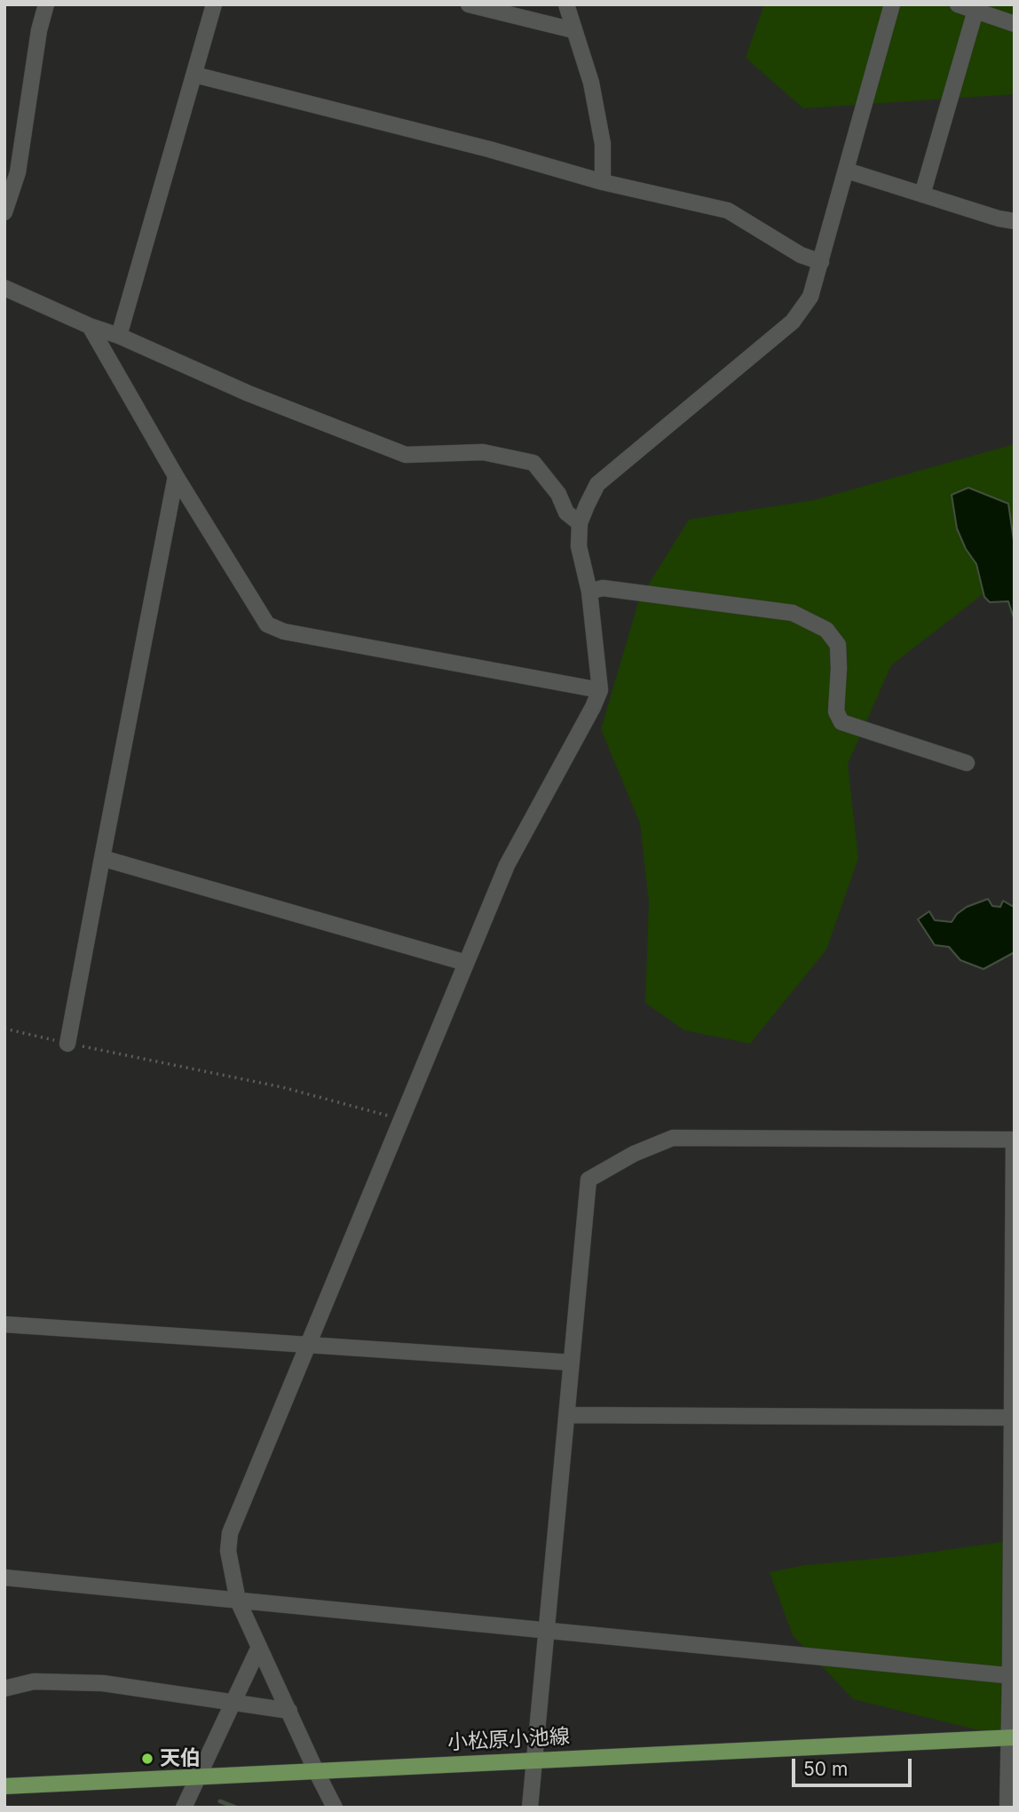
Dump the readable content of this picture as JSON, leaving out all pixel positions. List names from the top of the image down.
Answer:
{
  "streets": {
    "main road": ["小松原小池線"]
  },
  "places": ["天伯"],
  "scale_bar": "50 m"
}
